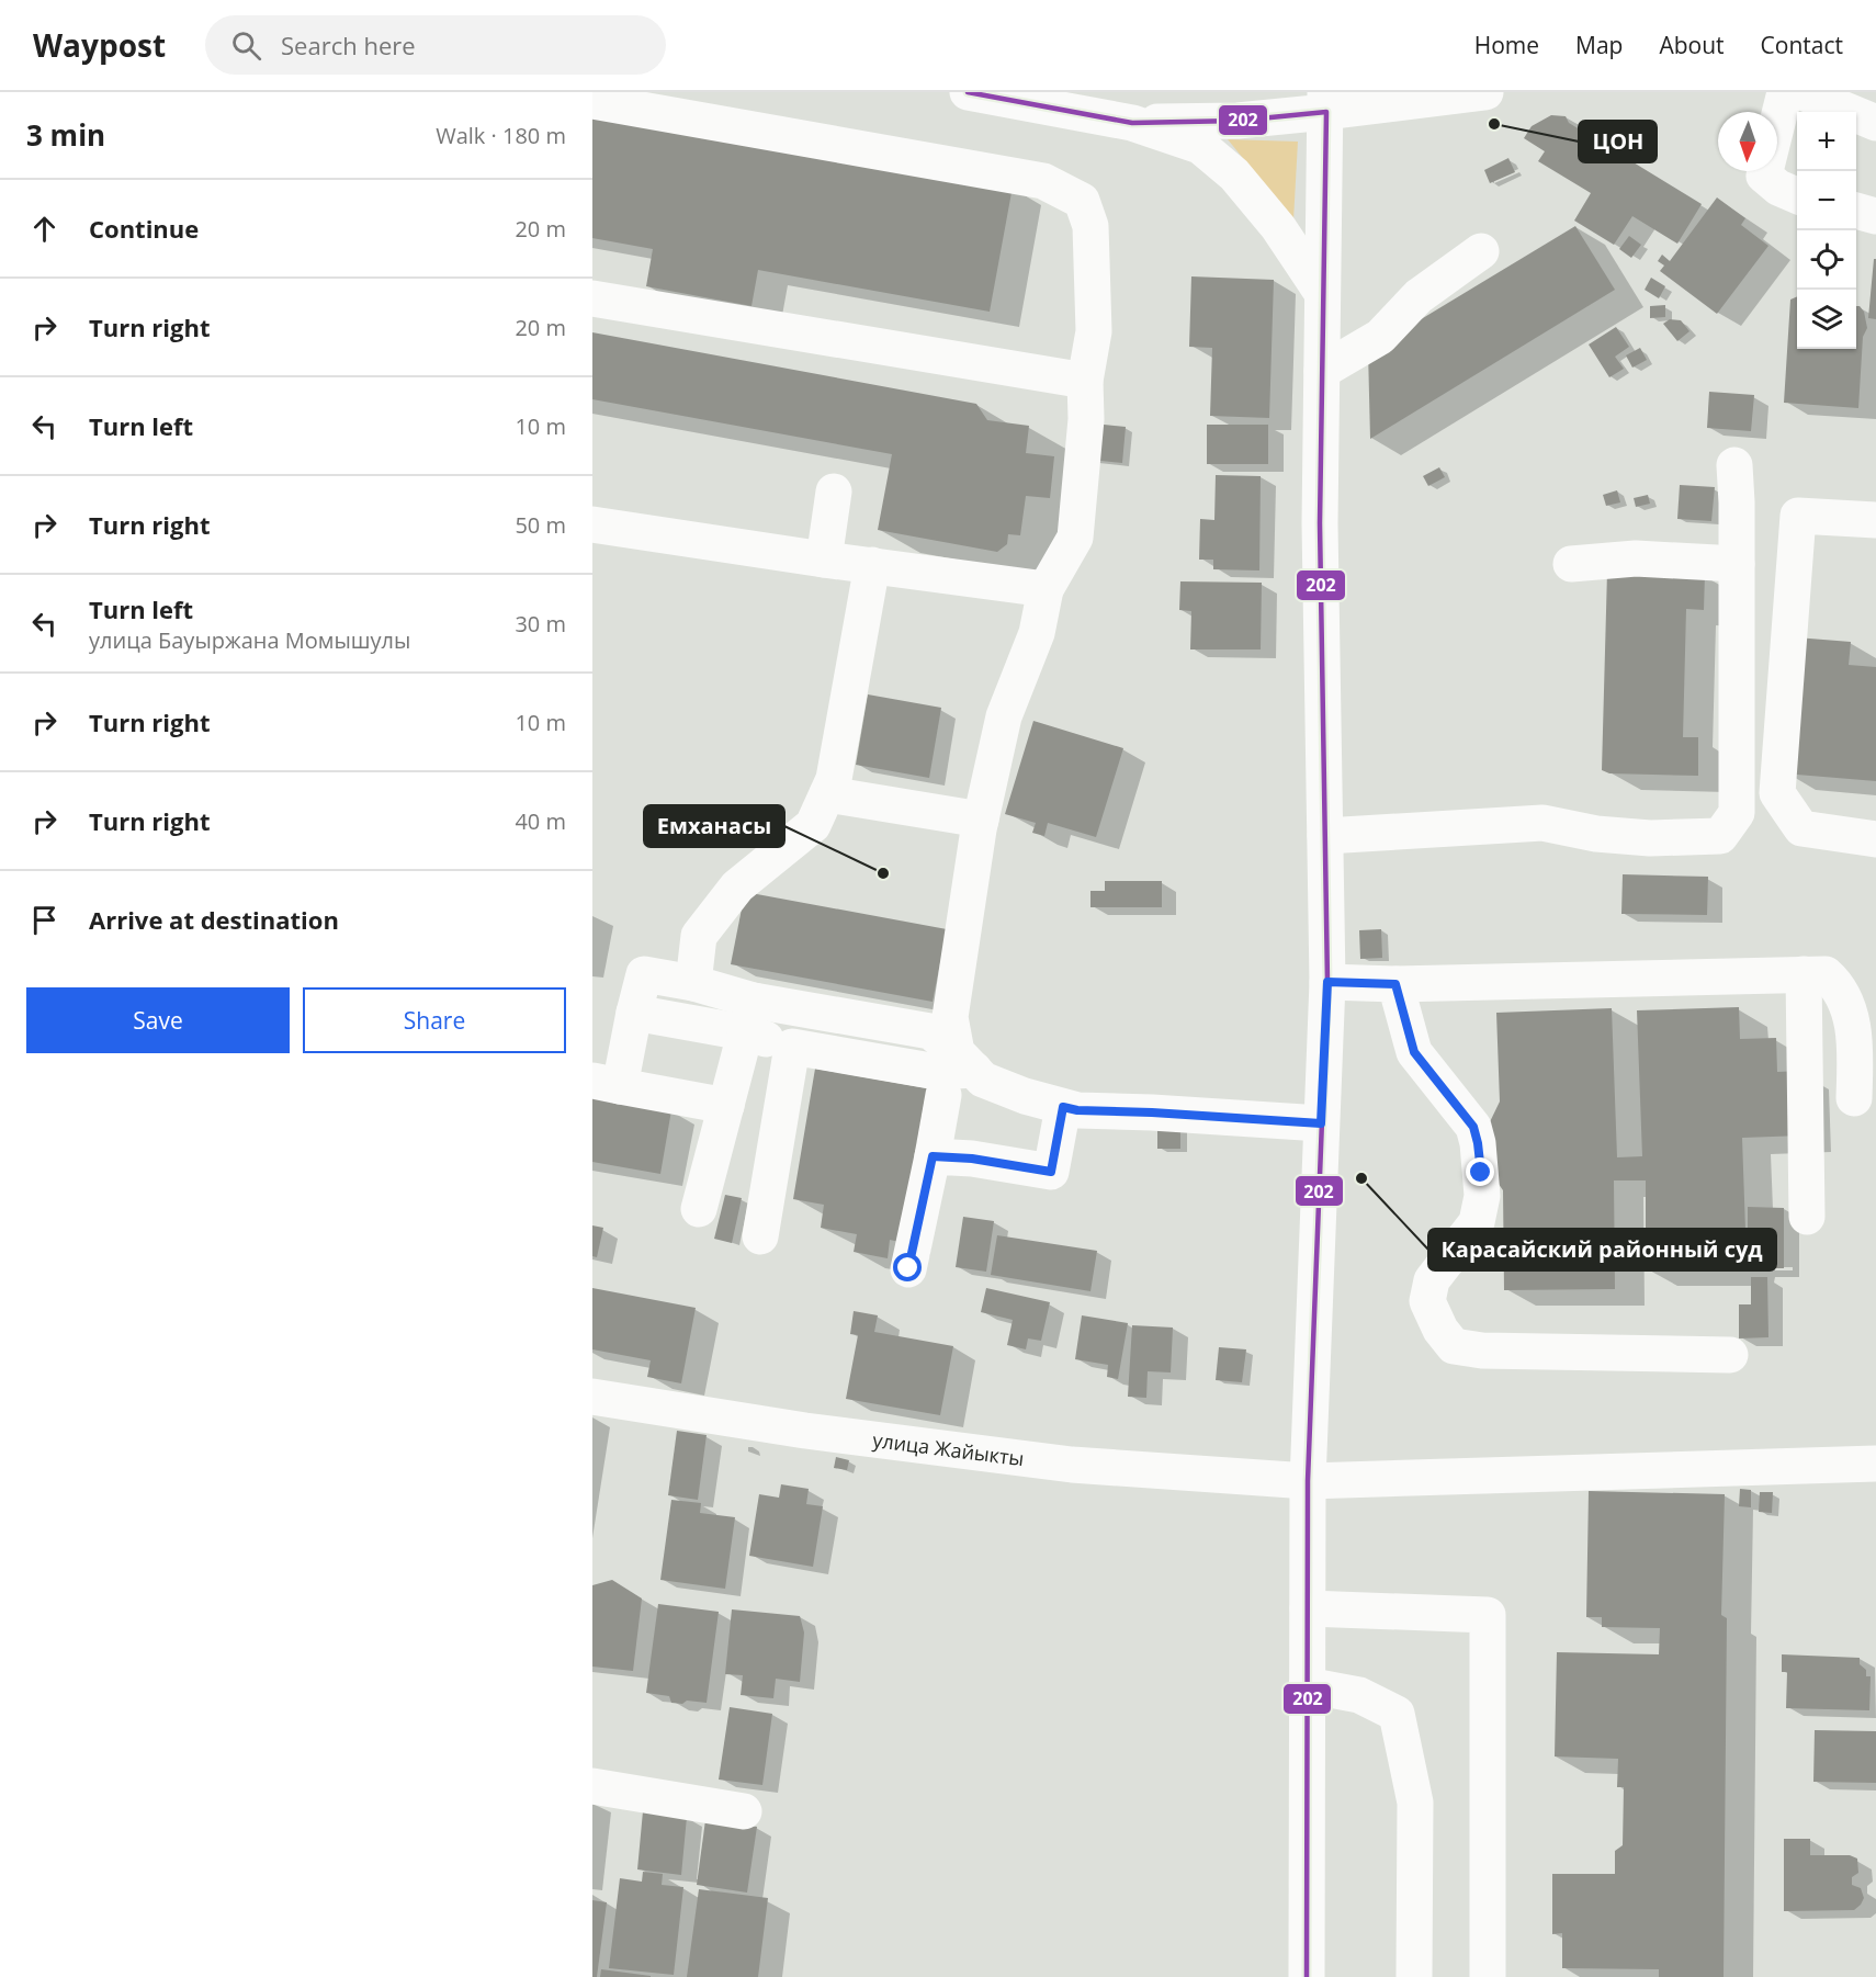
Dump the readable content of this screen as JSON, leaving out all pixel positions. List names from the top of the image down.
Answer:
{
  "streets": {
    "street": ["улица Жайыкты"]
  },
  "places": ["ЦОН", "Емханасы", "Карасайский районный суд"],
  "lines": ["transit line 202"],
  "north": "bottom",
  "page": {
    "header": "Waypost",
    "search": "Search here",
    "nav": [
      "Home",
      "Map",
      "About",
      "Contact"
    ],
    "heading": ["3 min", "Walk · 180 m"],
    "map_buttons": ["+", "−"],
    "list": [
      ["Continue", "20 m"],
      ["Turn right", "20 m"],
      ["Turn left", "10 m"],
      ["Turn right", "50 m"],
      ["Turn left", "улица Бауыржана Момышулы", "30 m"],
      ["Turn right", "10 m"],
      ["Turn right", "40 m"],
      "Arrive at destination"
    ],
    "buttons": ["Save", "Share"]
  }
}
